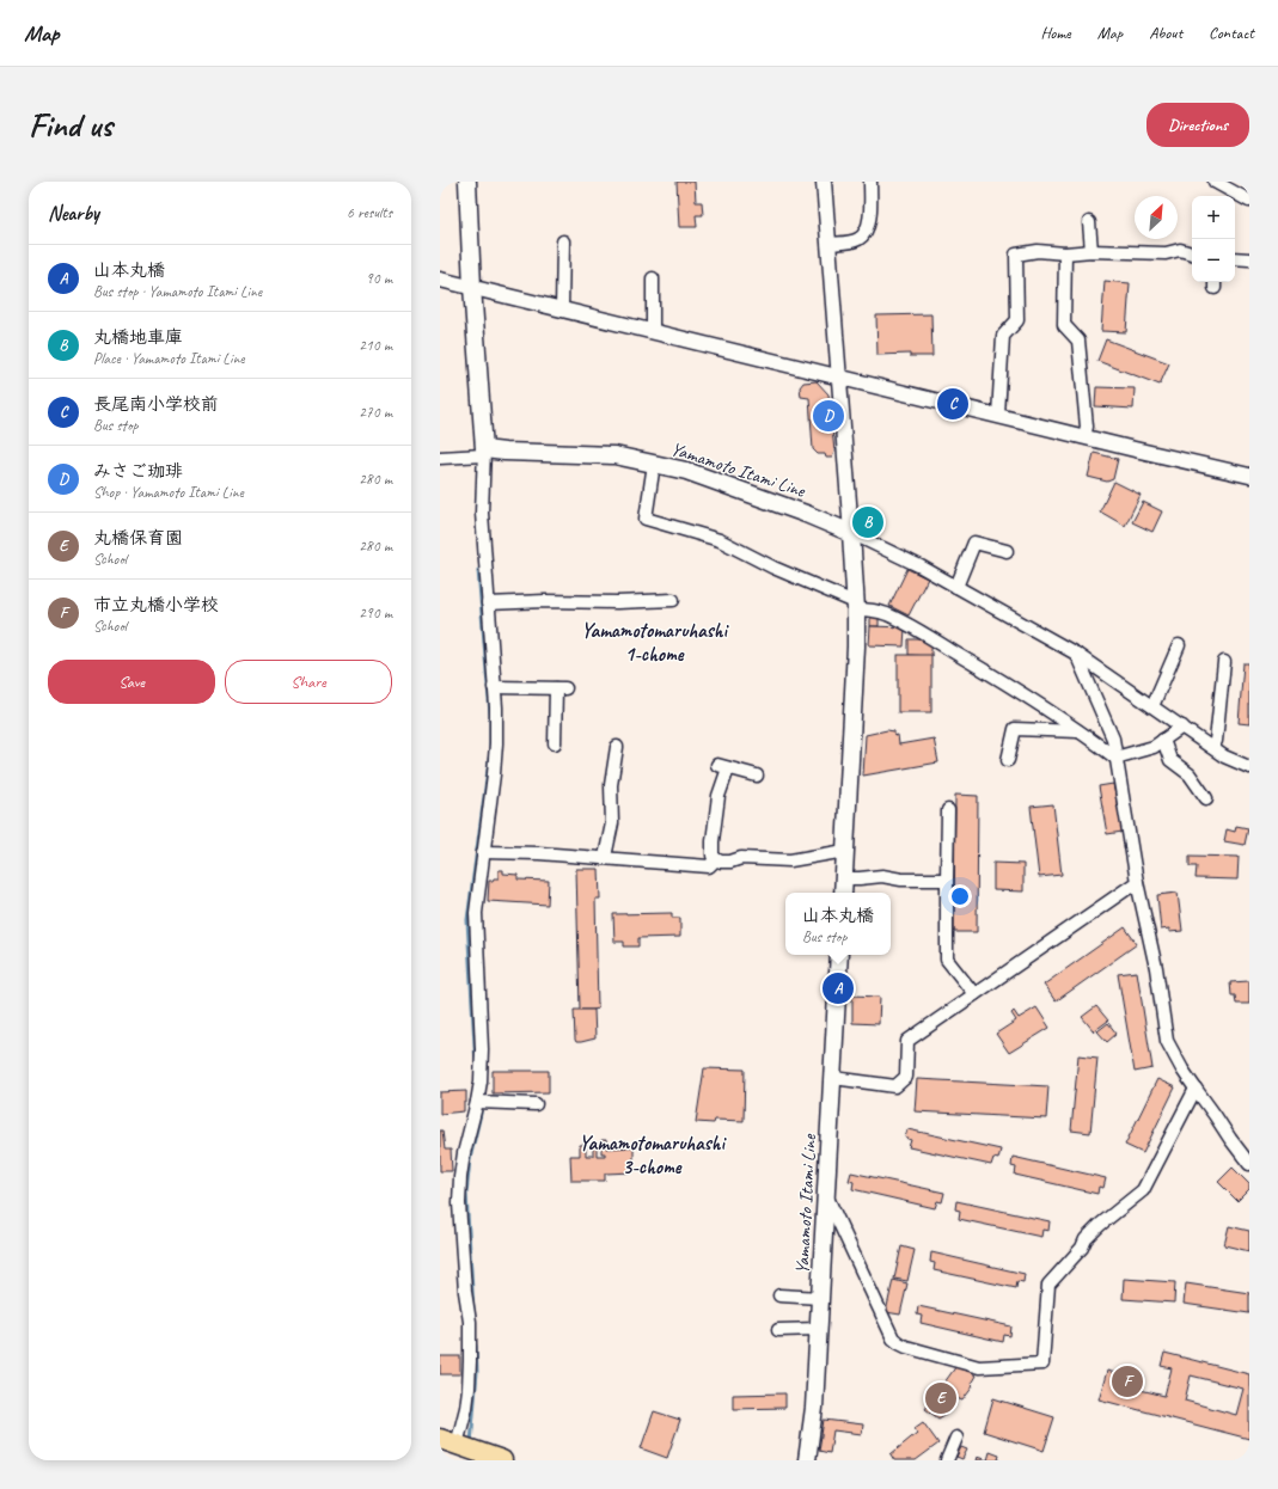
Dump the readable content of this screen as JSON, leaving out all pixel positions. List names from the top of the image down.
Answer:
{
  "streets": {
    "main road": ["Yamamoto Itami Line"]
  },
  "districts": ["Yamamotomaruhashi 1-chome", "Yamamotomaruhashi 3-chome"],
  "north": "top right",
  "page": {
    "header": "Map",
    "nav": [
      "Home",
      "Map",
      "About",
      "Contact"
    ],
    "buttons": [
      "Directions",
      ["Save", "Share"]
    ],
    "title": "Find us",
    "heading": ["Nearby", "6 results"],
    "map_buttons": ["+", "−"],
    "list": [
      {
        "mark": "A",
        "name": "山本丸橋",
        "note": "Bus stop · Yamamoto Itami Line",
        "value": "90 m"
      },
      {
        "mark": "B",
        "name": "丸橋地車庫",
        "note": "Place · Yamamoto Itami Line",
        "value": "210 m"
      },
      {
        "mark": "C",
        "name": "長尾南小学校前",
        "note": "Bus stop",
        "value": "270 m"
      },
      {
        "mark": "D",
        "name": "みさご珈琲",
        "note": "Shop · Yamamoto Itami Line",
        "value": "280 m"
      },
      {
        "mark": "E",
        "name": "丸橋保育園",
        "note": "School",
        "value": "280 m"
      },
      {
        "mark": "F",
        "name": "市立丸橋小学校",
        "note": "School",
        "value": "290 m"
      }
    ],
    "pins": [
      "C",
      "D",
      "B",
      "A",
      "F",
      "E"
    ],
    "popup": ["山本丸橋", "Bus stop"]
  }
}
